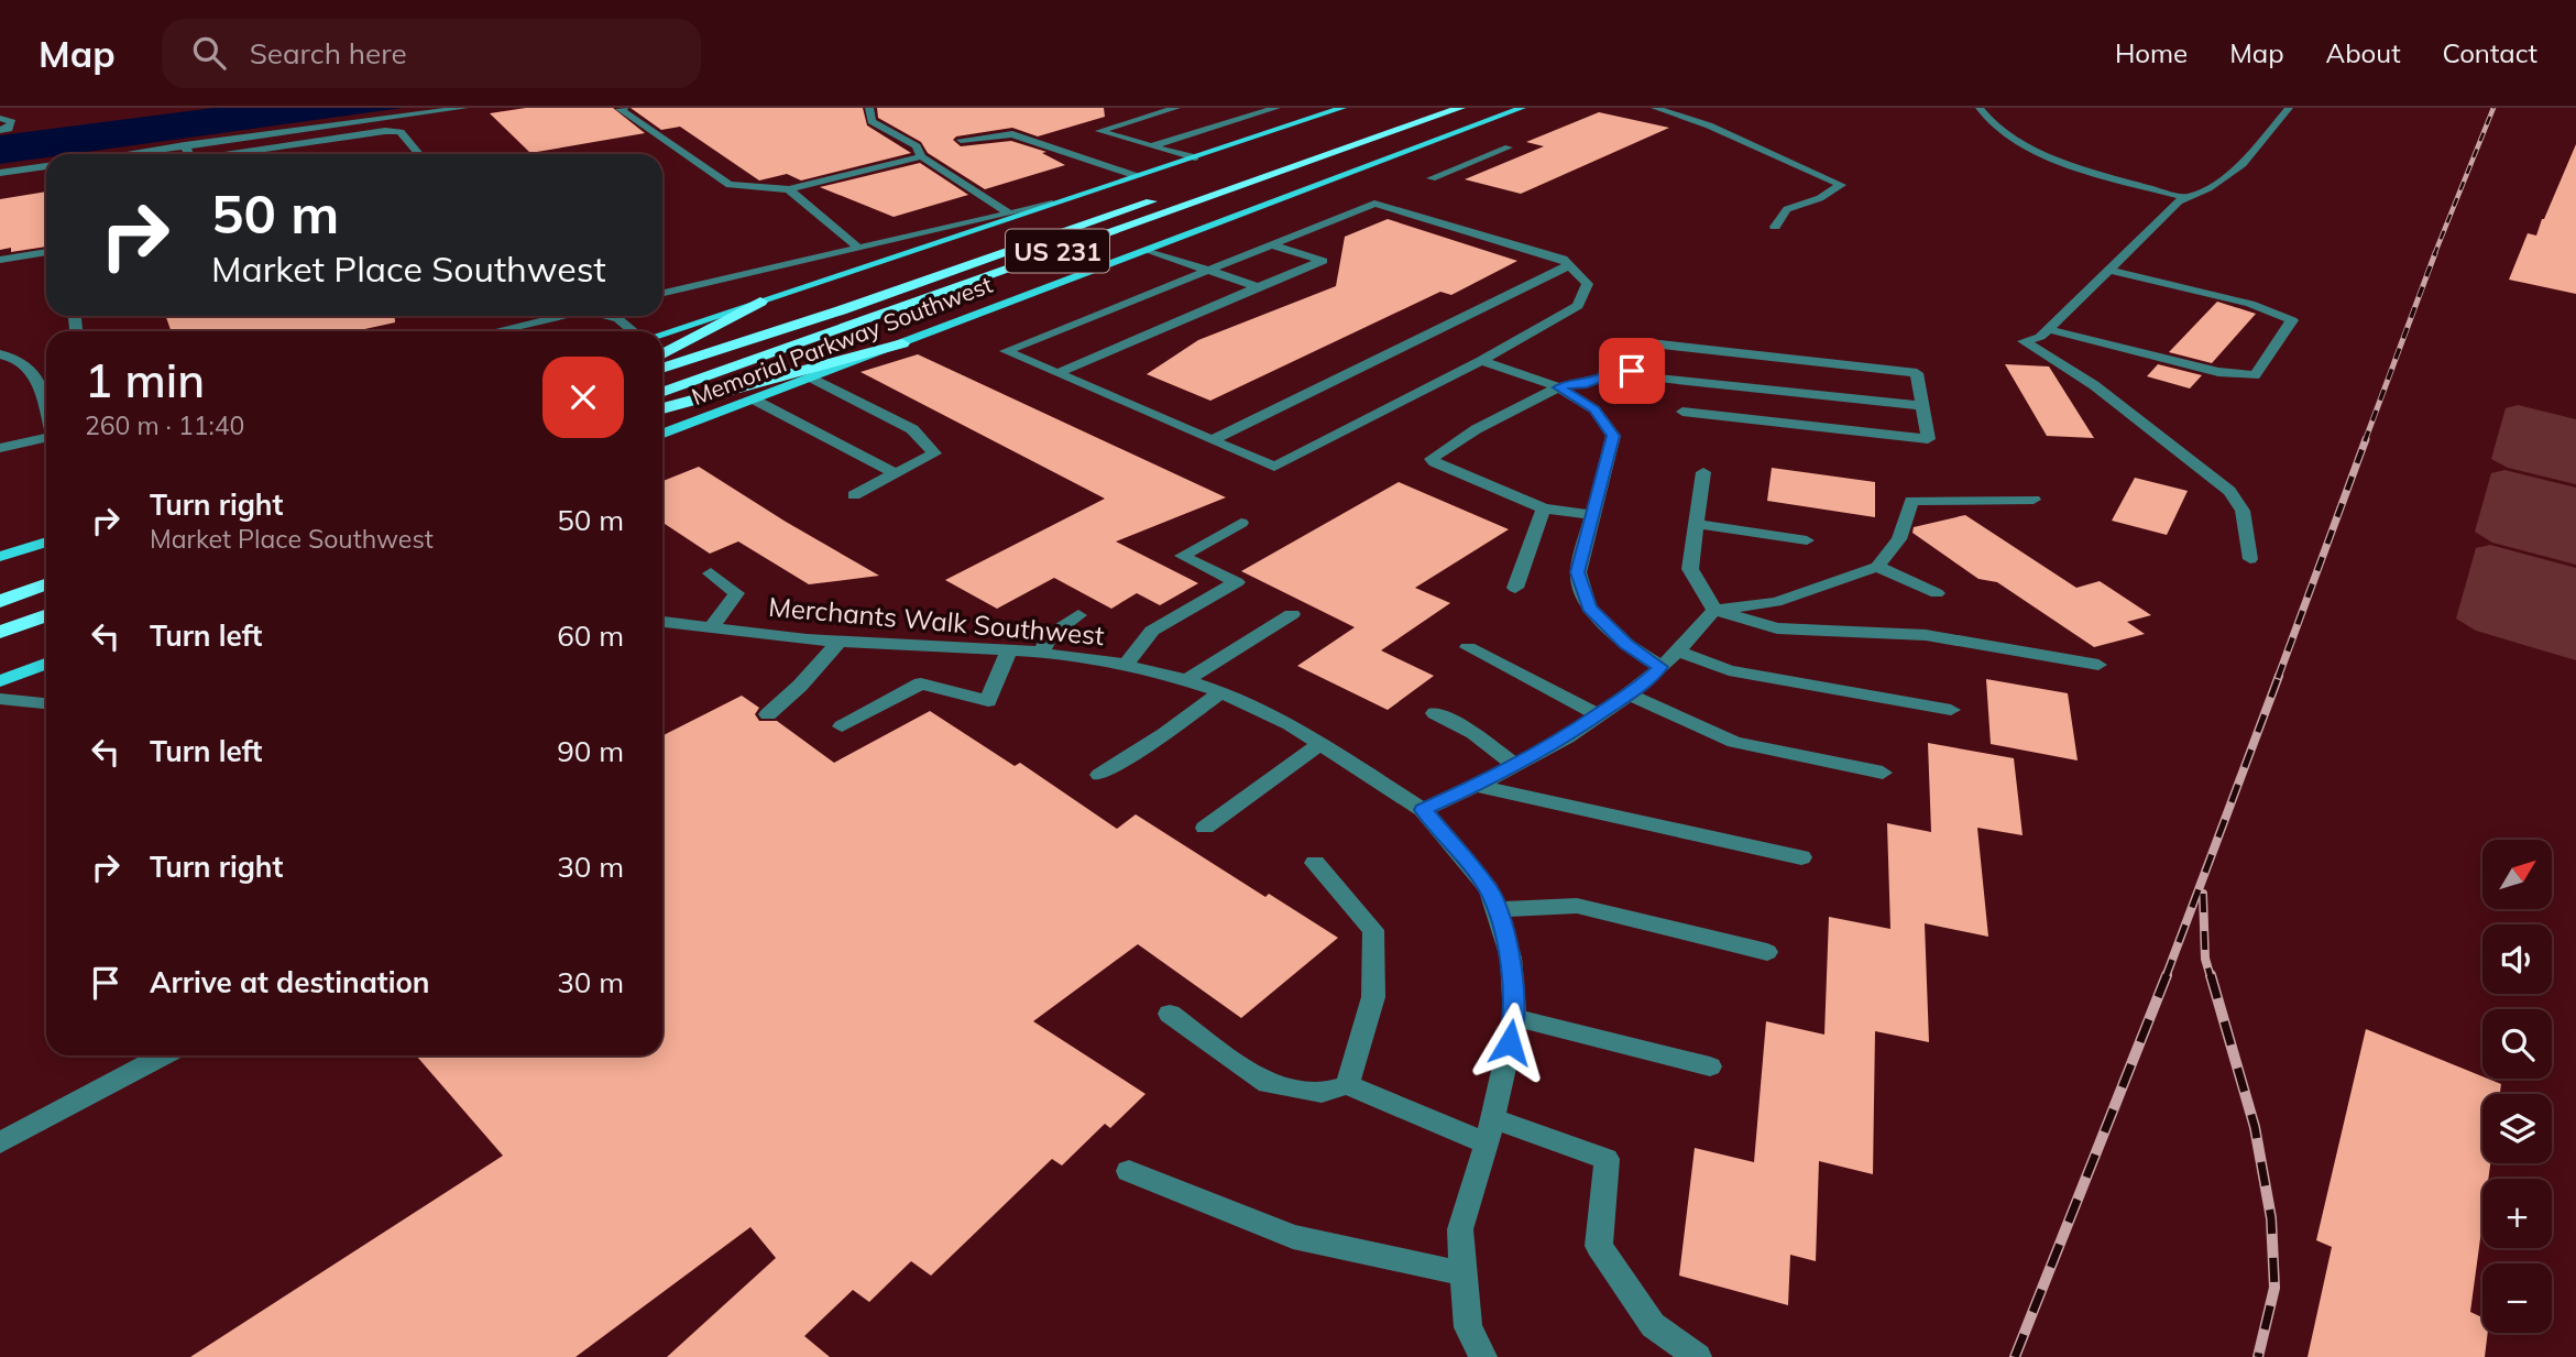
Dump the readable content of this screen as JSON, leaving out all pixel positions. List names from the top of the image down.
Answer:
{
  "streets": {
    "highway": ["US 231", "Memorial Parkway Southwest"],
    "street": ["Merchants Walk Southwest"]
  },
  "north": "top right",
  "page": {
    "header": "Map",
    "search": "Search here",
    "nav": [
      "Home",
      "Map",
      "About",
      "Contact"
    ],
    "turn": ["50 m", "Market Place Southwest"],
    "heading": ["1 min", "260 m · 11:40"],
    "list": [
      {
        "name": "Turn right",
        "note": "Market Place Southwest",
        "value": "50 m"
      },
      {
        "name": "Turn left",
        "value": "60 m"
      },
      {
        "name": "Turn left",
        "value": "90 m"
      },
      {
        "name": "Turn right",
        "value": "30 m"
      },
      {
        "name": "Arrive at destination",
        "value": "30 m"
      }
    ],
    "map_buttons": ["+", "−"]
  }
}
